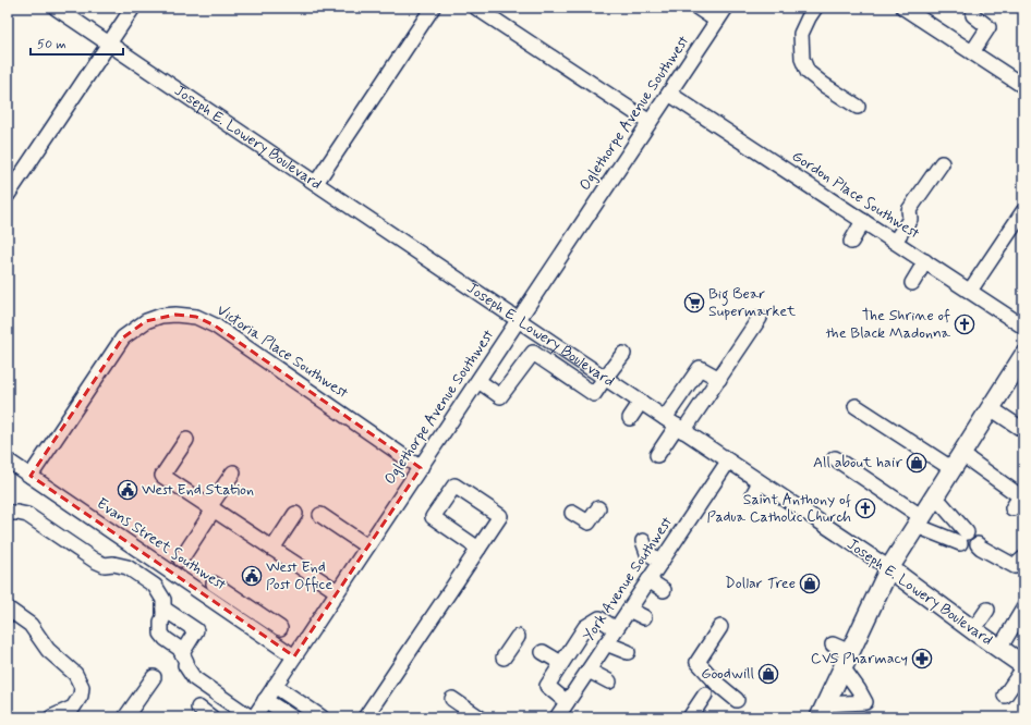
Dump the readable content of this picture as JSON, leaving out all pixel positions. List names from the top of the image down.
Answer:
{
  "streets": {
    "main road": ["Joseph E. Lowery Boulevard"],
    "street": [
      "Oglethorpe Avenue Southwest",
      "Gordon Place Southwest",
      "Victoria Place Southwest",
      "Evans Street Southwest",
      "York Avenue Southwest"
    ]
  },
  "crossings": [
    ["Oglethorpe Avenue Southwest", "Joseph E. Lowery Boulevard"],
    ["Oglethorpe Avenue Southwest", "Gordon Place Southwest"],
    ["Oglethorpe Avenue Southwest", "Victoria Place Southwest"],
    ["Oglethorpe Avenue Southwest", "Evans Street Southwest"],
    ["Joseph E. Lowery Boulevard", "York Avenue Southwest"],
    ["Victoria Place Southwest", "Evans Street Southwest"]
  ],
  "places": {
    "supermarket": ["Big Bear Supermarket"],
    "church": ["The Shrine of the Black Madonna", "Saint Anthony of Padua Catholic Church"],
    "shop": ["All about hair", "Dollar Tree", "Goodwill"],
    "public building": ["West End Station", "West End Post Office"],
    "pharmacy": ["CVS Pharmacy"]
  },
  "scale_bar": "50 m"
}
